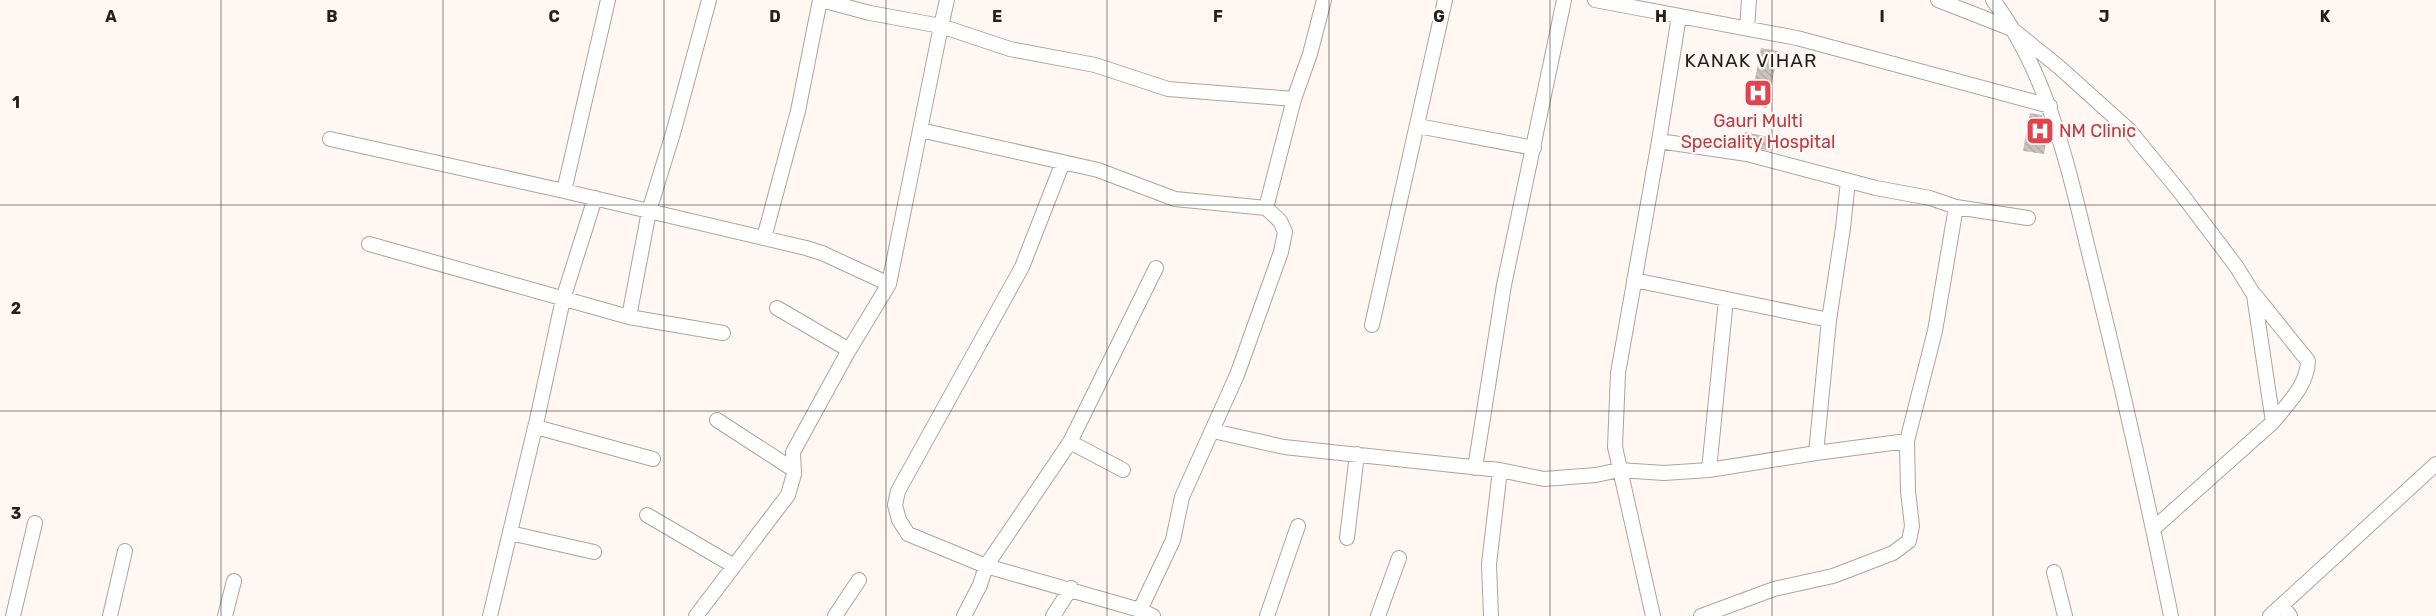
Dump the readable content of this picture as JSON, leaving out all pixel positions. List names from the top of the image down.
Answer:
{
  "districts": ["KANAK VIHAR"],
  "places": {
    "hospital": ["Gauri Multi Speciality Hospital", "NM Clinic"]
  },
  "grid": {
    "columns": [
      "A",
      "B",
      "C",
      "D",
      "E",
      "F",
      "G",
      "H",
      "I",
      "J",
      "K"
    ],
    "rows": ["1", "2", "3"]
  }
}
